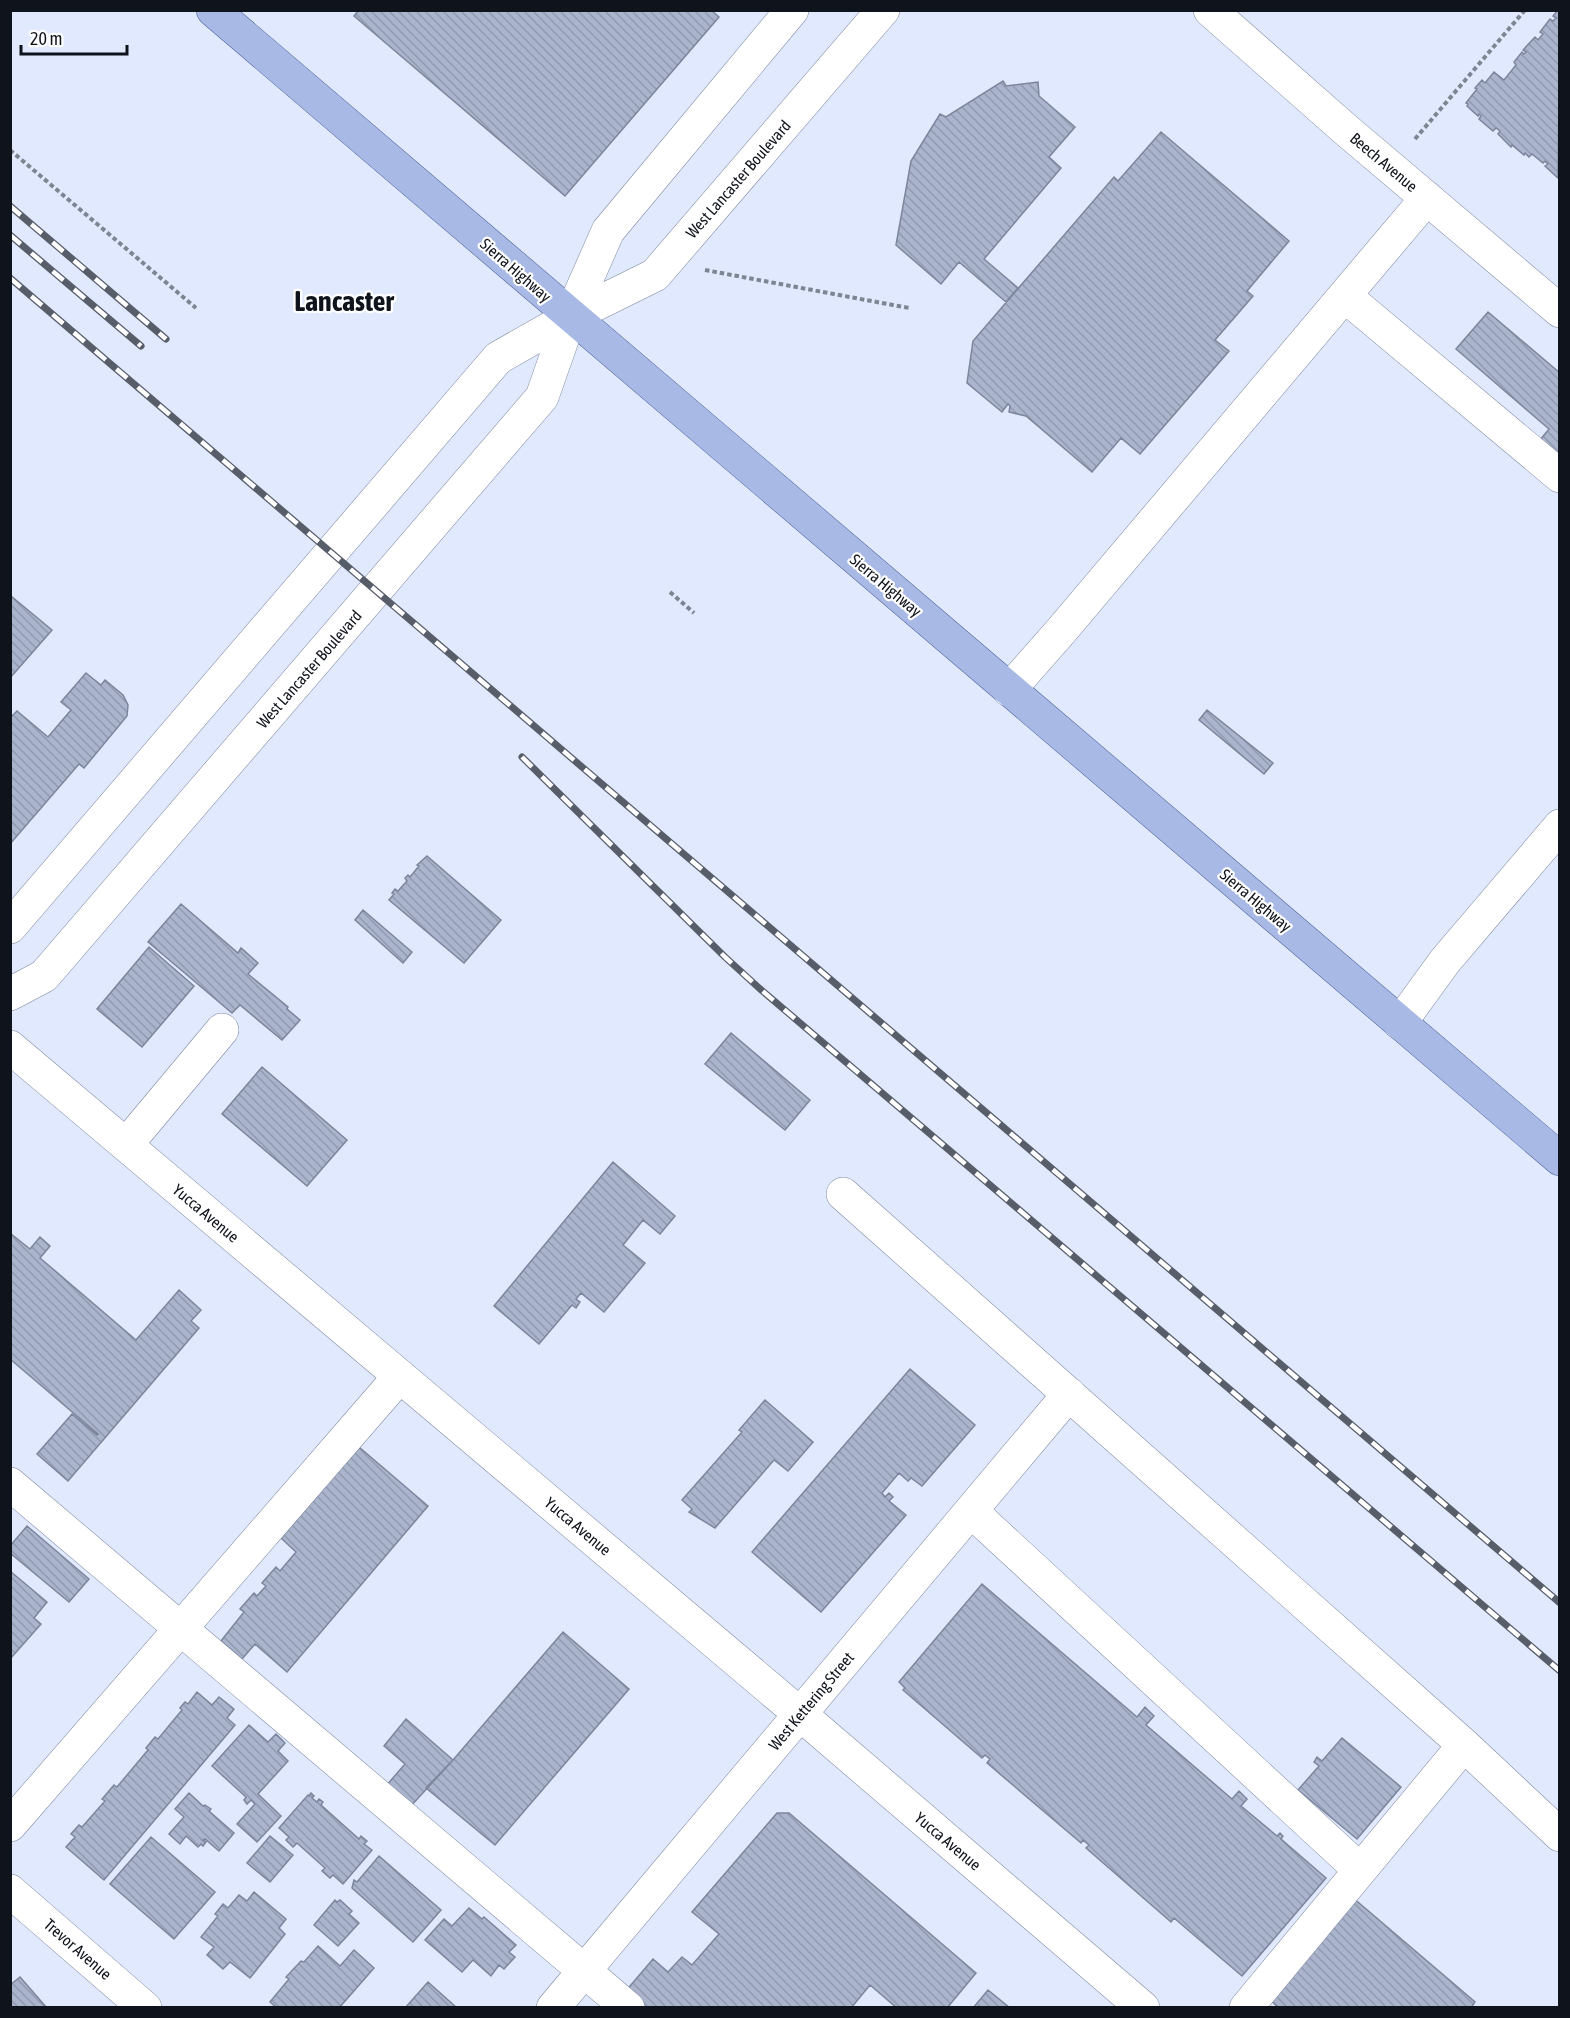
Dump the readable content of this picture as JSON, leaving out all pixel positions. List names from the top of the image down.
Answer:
{
  "streets": {
    "main road": ["Sierra Highway"],
    "street": [
      "Beech Avenue",
      "West Lancaster Boulevard",
      "Yucca Avenue",
      "West Kettering Street",
      "Trevor Avenue"
    ]
  },
  "crossings": [
    ["West Lancaster Boulevard", "Sierra Highway"],
    ["Yucca Avenue", "West Kettering Street"]
  ],
  "districts": ["Lancaster"],
  "scale_bar": "20 m"
}
